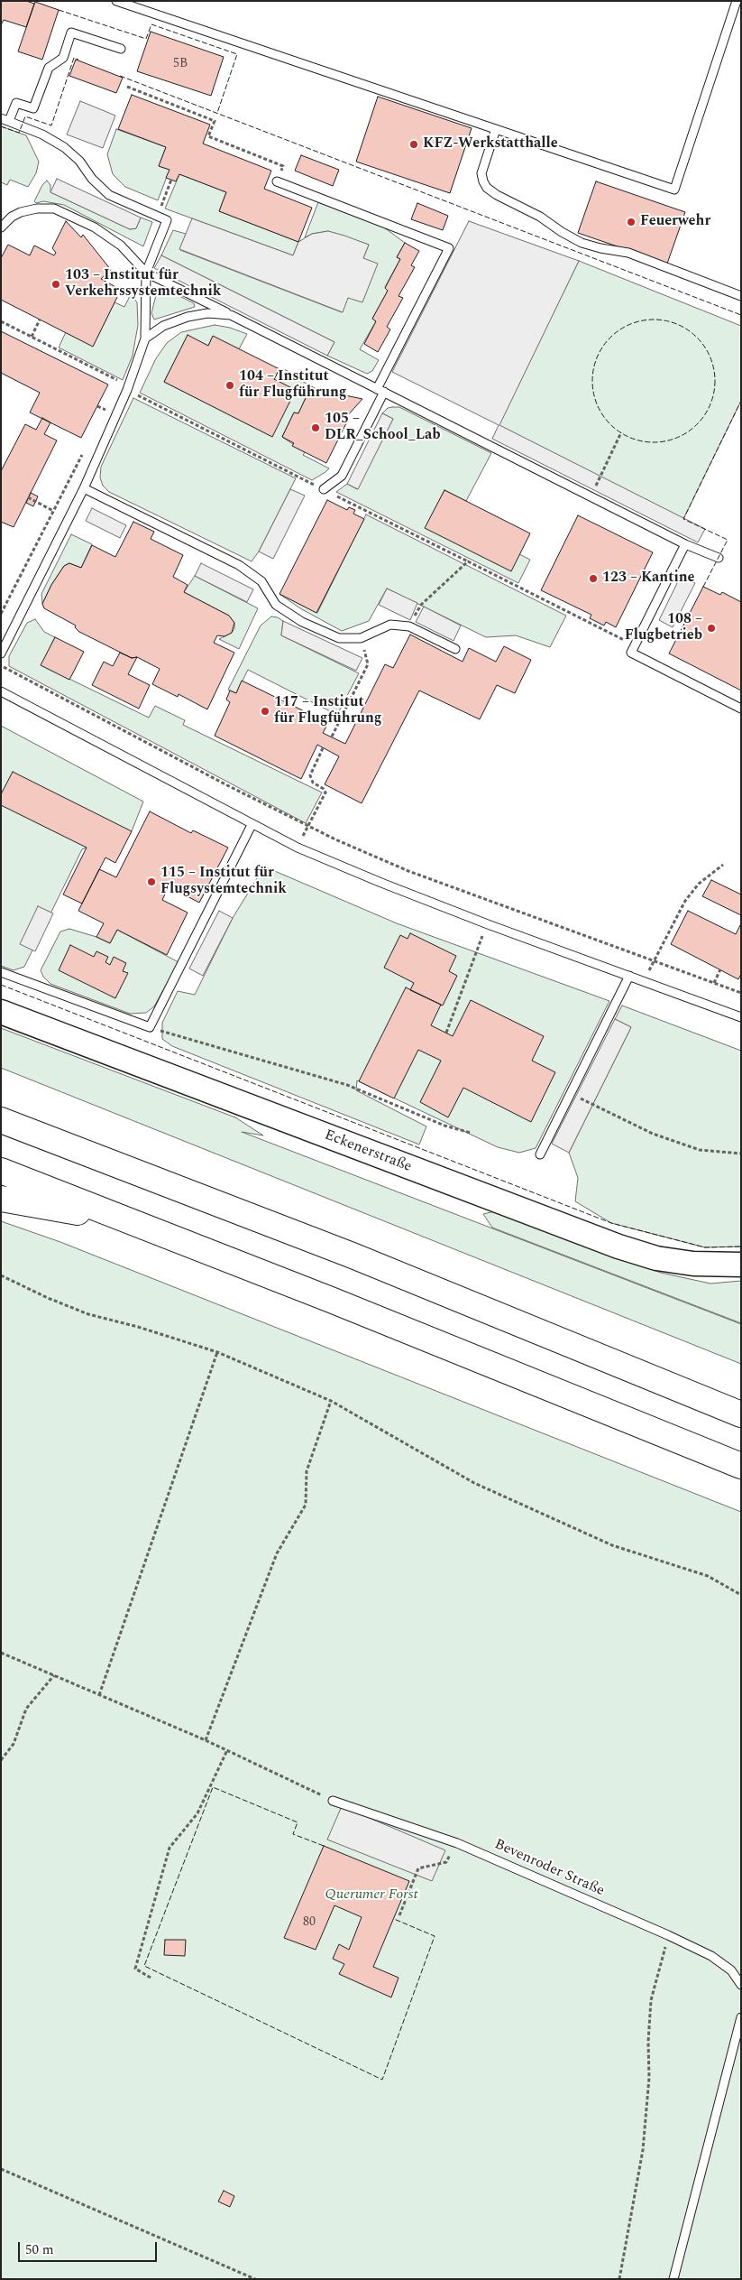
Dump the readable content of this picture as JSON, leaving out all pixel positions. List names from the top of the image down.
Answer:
{
  "streets": {
    "main road": ["Eckenerstraße"],
    "lane": ["Bevenroder Straße"]
  },
  "parks": ["Querumer Forst"],
  "places": [
    "KFZ-Werkstatthalle",
    "Feuerwehr",
    "103 – Institut für Verkehrssystemtechnik",
    "104 – Institut für Flugführung",
    "105 – DLR_School_Lab",
    "123 – Kantine",
    "108 – Flugbetrieb",
    "117 – Institut für Flugführung",
    "115 – Institut für Flugsystemtechnik"
  ],
  "house_numbers": ["5B", "80"],
  "scale_bar": "50 m"
}
